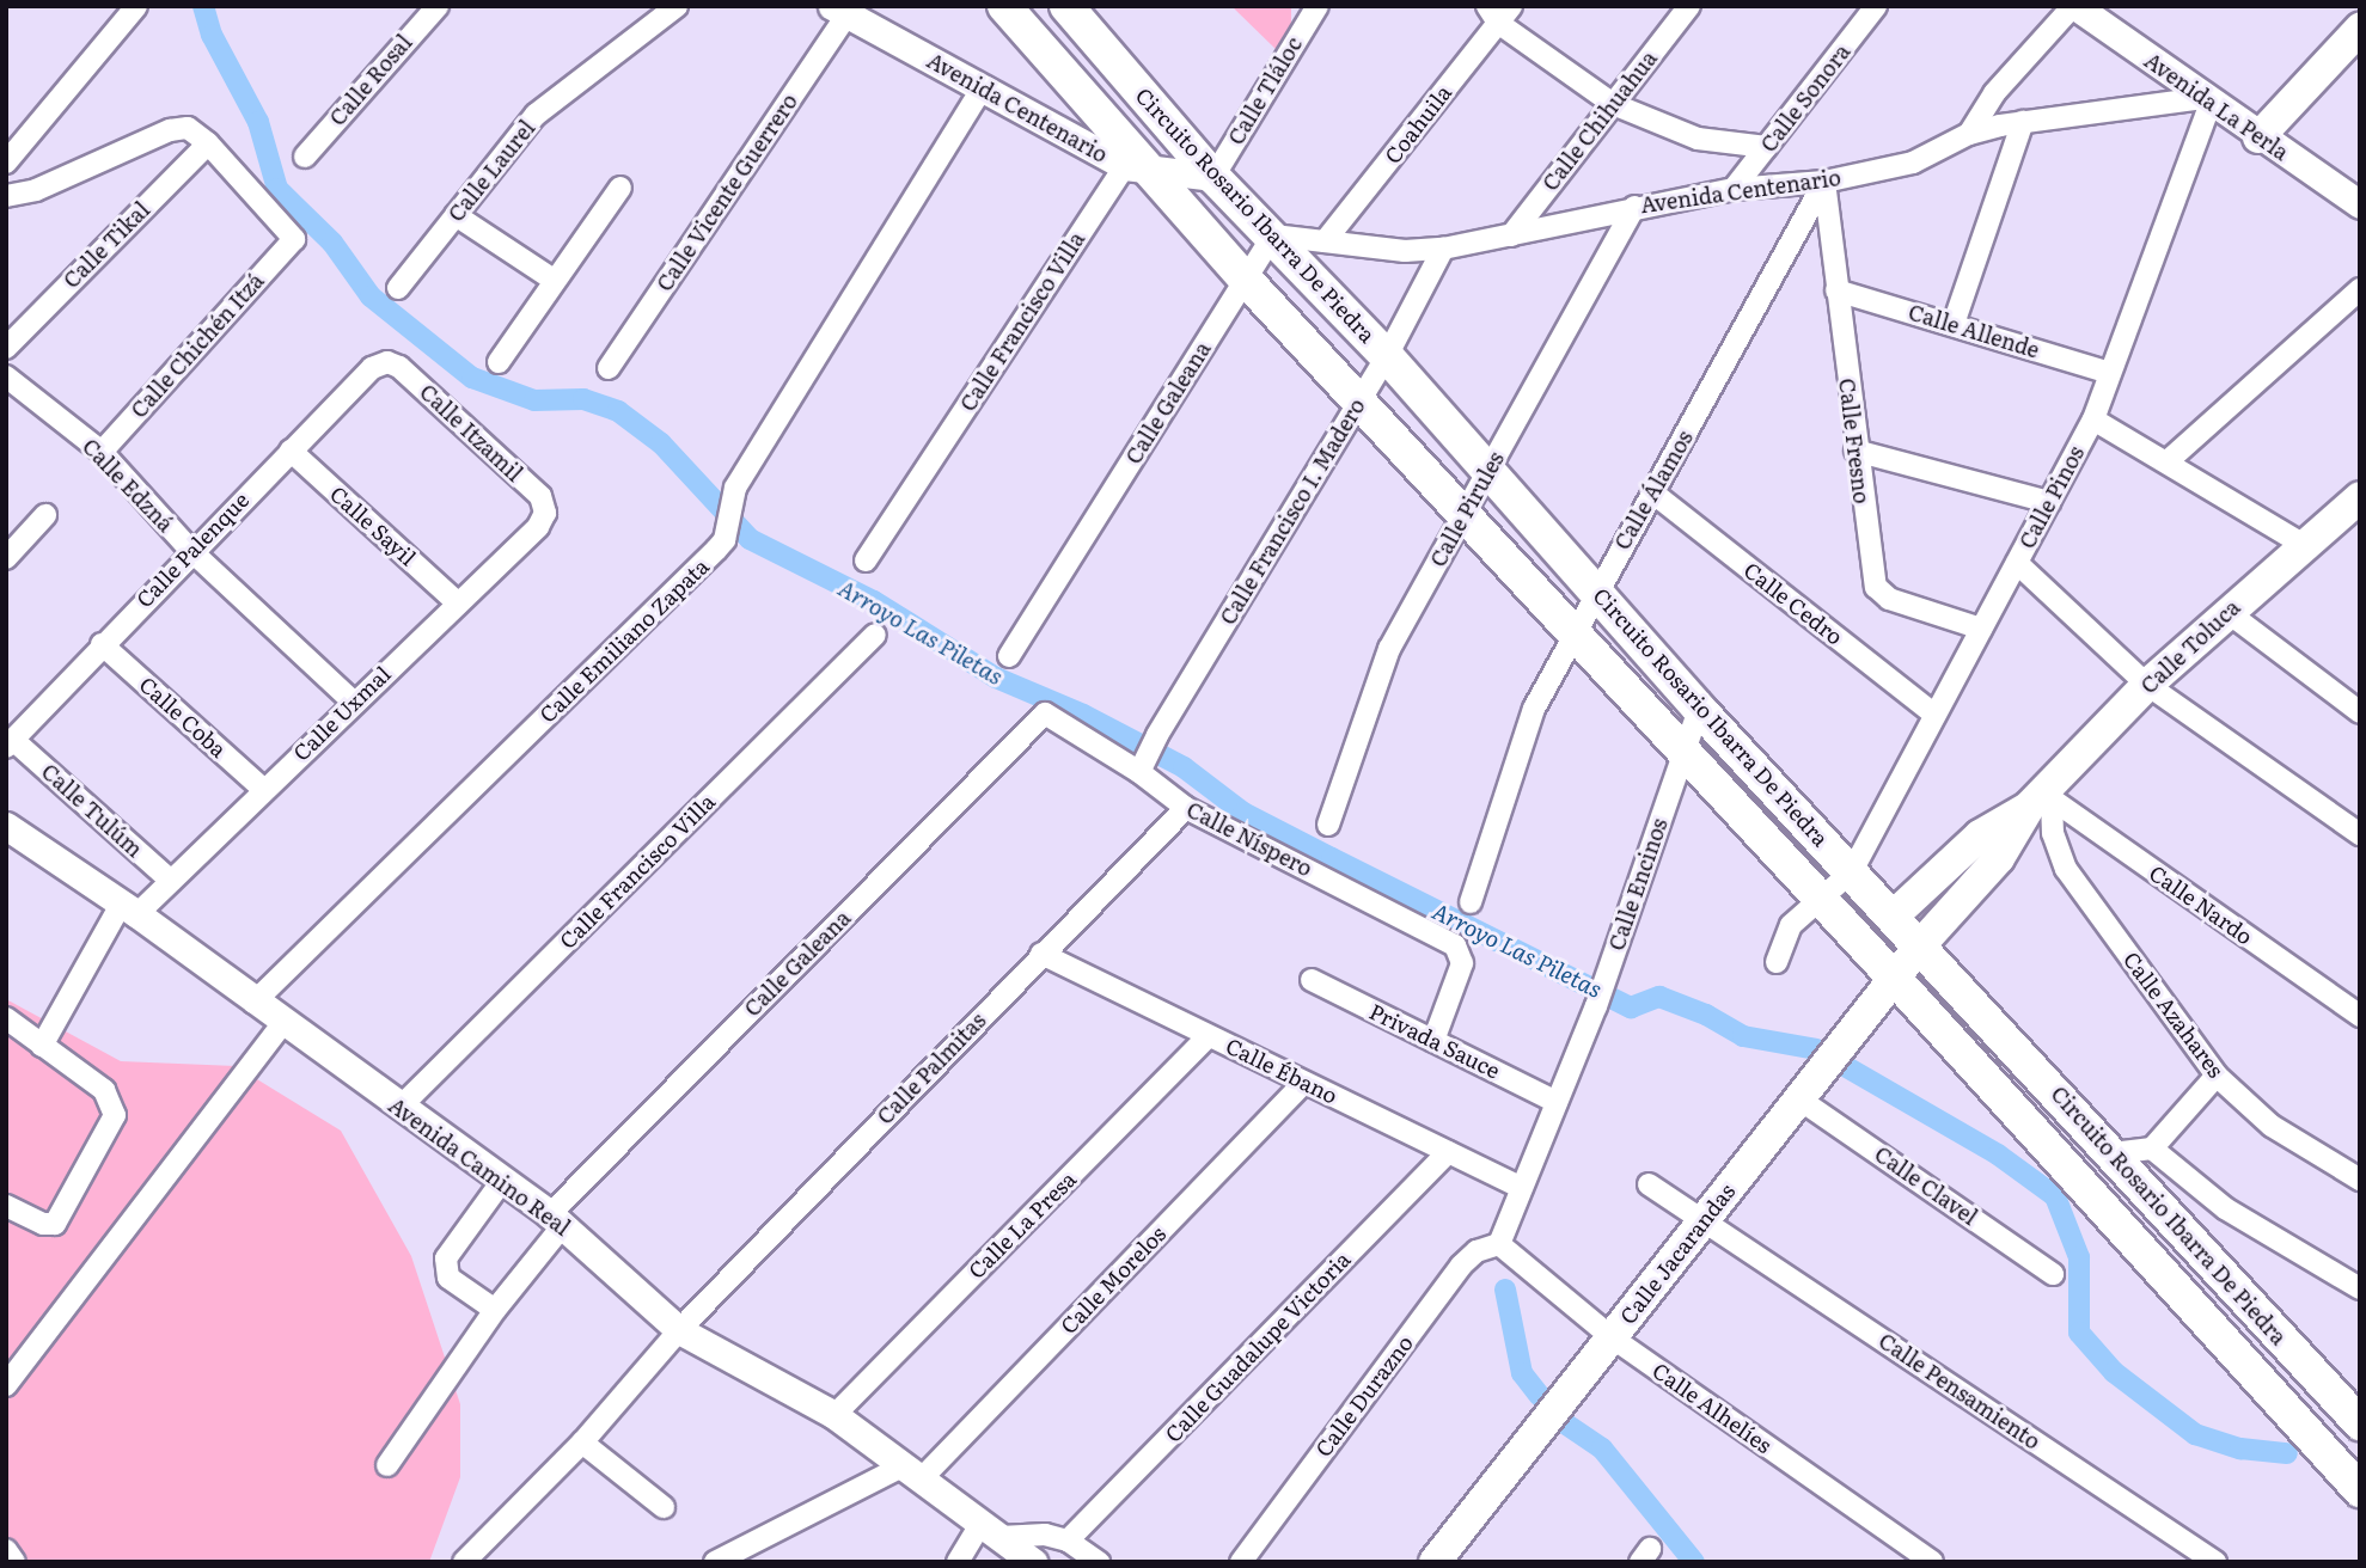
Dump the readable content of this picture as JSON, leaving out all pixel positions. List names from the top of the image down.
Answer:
{
  "streets": {
    "main road": ["Circuito Rosario Ibarra De Piedra", "Calle Toluca", "Calle Jacarandas"],
    "street": [
      "Calle Rosal",
      "Calle Tláloc",
      "Calle Sonora",
      "Avenida La Perla",
      "Avenida Centenario",
      "Calle Chihuahua",
      "Coahuila",
      "Calle Laurel",
      "Calle Vicente Guerrero",
      "Calle Tikal",
      "Calle Francisco Villa",
      "Calle Allende",
      "Calle Chichén Itzá",
      "Calle Galeana",
      "Calle Itzamil",
      "Calle Fresno",
      "Calle Edzná",
      "Calle Álamos",
      "Calle Pinos",
      "Calle Pirules",
      "Calle Francisco I. Madero",
      "Calle Sayil",
      "Calle Palenque",
      "Calle Cedro",
      "Calle Emiliano Zapata",
      "Calle Uxmal",
      "Calle Coba",
      "Calle Tulúm",
      "Calle Níspero",
      "Calle Encinos",
      "Calle Nardo",
      "Calle Azahares",
      "Privada Sauce",
      "Calle Palmitas",
      "Calle Ébano",
      "Avenida Camino Real",
      "Calle Clavel",
      "Calle La Presa",
      "Calle Morelos",
      "Calle Guadalupe Victoria",
      "Calle Pensamiento",
      "Calle Durazno",
      "Calle Alhelíes"
    ]
  },
  "crossings": [
    ["Calle Tláloc", "Avenida Centenario"],
    ["Calle Tláloc", "Circuito Rosario Ibarra De Piedra"],
    ["Calle Sonora", "Avenida Centenario"],
    ["Avenida La Perla", "Avenida Centenario"],
    ["Avenida La Perla", "Calle Pinos"],
    ["Avenida Centenario", "Calle Chihuahua"],
    ["Avenida Centenario", "Coahuila"],
    ["Avenida Centenario", "Calle Vicente Guerrero"],
    ["Avenida Centenario", "Circuito Rosario Ibarra De Piedra"],
    ["Avenida Centenario", "Calle Francisco Villa"],
    ["Avenida Centenario", "Calle Galeana"],
    ["Avenida Centenario", "Calle Fresno"],
    ["Avenida Centenario", "Calle Álamos"],
    ["Avenida Centenario", "Calle Pinos"],
    ["Avenida Centenario", "Calle Pirules"],
    ["Avenida Centenario", "Calle Francisco I. Madero"],
    ["Avenida Centenario", "Calle Emiliano Zapata"],
    ["Circuito Rosario Ibarra De Piedra", "Calle Galeana"],
    ["Circuito Rosario Ibarra De Piedra", "Calle Álamos"],
    ["Circuito Rosario Ibarra De Piedra", "Calle Pinos"],
    ["Circuito Rosario Ibarra De Piedra", "Calle Pirules"],
    ["Circuito Rosario Ibarra De Piedra", "Calle Francisco I. Madero"],
    ["Circuito Rosario Ibarra De Piedra", "Calle Toluca"],
    ["Circuito Rosario Ibarra De Piedra", "Calle Encinos"],
    ["Circuito Rosario Ibarra De Piedra", "Calle Jacarandas"],
    ["Calle Tikal", "Calle Chichén Itzá"],
    ["Calle Francisco Villa", "Avenida Camino Real"],
    ["Calle Allende", "Calle Fresno"],
    ["Calle Allende", "Calle Pinos"],
    ["Calle Chichén Itzá", "Calle Edzná"],
    ["Calle Galeana", "Calle Níspero"],
    ["Calle Galeana", "Avenida Camino Real"],
    ["Calle Itzamil", "Calle Palenque"],
    ["Calle Itzamil", "Calle Uxmal"],
    ["Calle Fresno", "Calle Álamos"],
    ["Calle Fresno", "Calle Pinos"],
    ["Calle Edzná", "Calle Palenque"],
    ["Calle Edzná", "Calle Uxmal"],
    ["Calle Álamos", "Calle Cedro"],
    ["Calle Pinos", "Calle Cedro"],
    ["Calle Francisco I. Madero", "Calle Níspero"],
    ["Calle Sayil", "Calle Palenque"],
    ["Calle Sayil", "Calle Uxmal"],
    ["Calle Palenque", "Calle Coba"],
    ["Calle Palenque", "Calle Tulúm"],
    ["Calle Emiliano Zapata", "Avenida Camino Real"],
    ["Calle Toluca", "Calle Nardo"],
    ["Calle Toluca", "Calle Azahares"],
    ["Calle Toluca", "Calle Jacarandas"],
    ["Calle Uxmal", "Calle Coba"],
    ["Calle Uxmal", "Calle Tulúm"],
    ["Calle Uxmal", "Avenida Camino Real"],
    ["Calle Níspero", "Privada Sauce"],
    ["Calle Níspero", "Calle Palmitas"],
    ["Calle Encinos", "Privada Sauce"],
    ["Calle Encinos", "Calle Ébano"],
    ["Calle Encinos", "Calle Durazno"],
    ["Calle Encinos", "Calle Alhelíes"],
    ["Calle Nardo", "Calle Azahares"],
    ["Calle Palmitas", "Calle Ébano"],
    ["Calle Palmitas", "Avenida Camino Real"],
    ["Calle Ébano", "Calle La Presa"],
    ["Calle Ébano", "Calle Morelos"],
    ["Calle Ébano", "Calle Guadalupe Victoria"],
    ["Avenida Camino Real", "Calle La Presa"],
    ["Avenida Camino Real", "Calle Morelos"],
    ["Calle Clavel", "Calle Jacarandas"],
    ["Calle Jacarandas", "Calle Pensamiento"],
    ["Calle Jacarandas", "Calle Alhelíes"],
    ["Calle Durazno", "Calle Alhelíes"]
  ],
  "water": ["Arroyo Las Piletas"]
}
